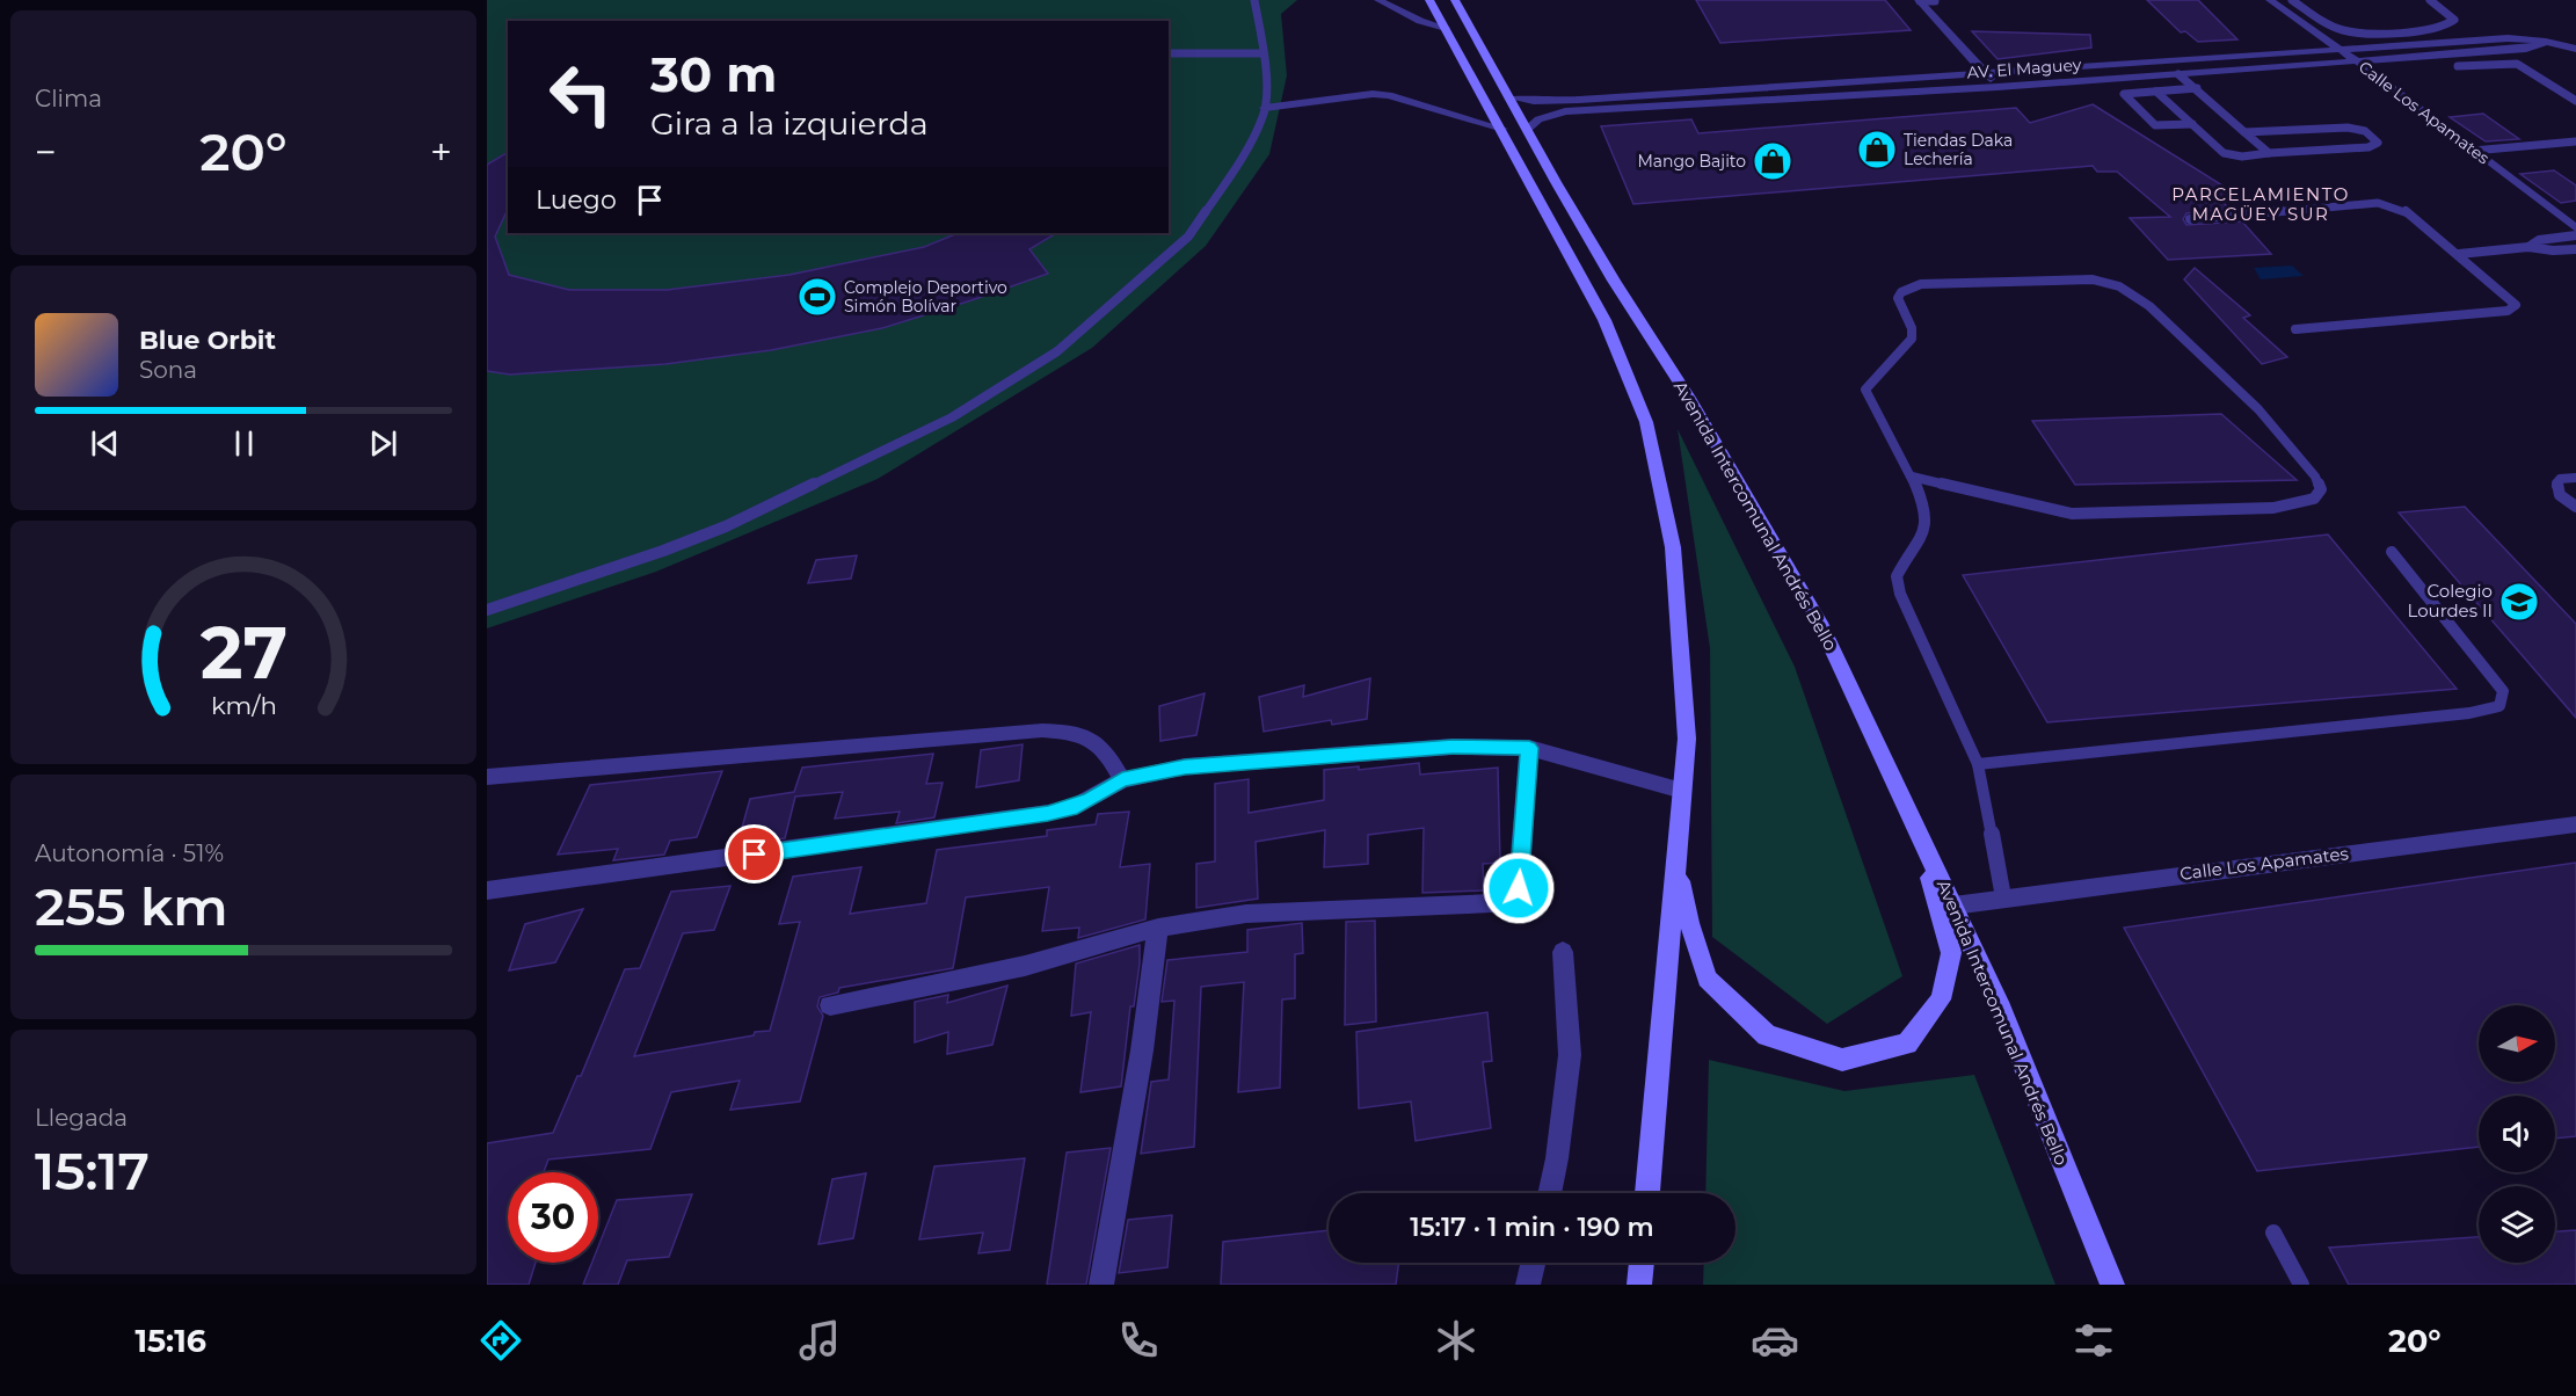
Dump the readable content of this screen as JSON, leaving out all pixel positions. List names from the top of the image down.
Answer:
{
  "streets": {
    "main road": ["Avenida Intercomunal Andrés Bello"],
    "street": ["AV. El Maguey", "Calle Los Apamates"]
  },
  "crossings": [
    ["AV. El Maguey", "Calle Los Apamates"],
    ["AV. El Maguey", "Avenida Intercomunal Andrés Bello"],
    ["Calle Los Apamates", "Avenida Intercomunal Andrés Bello"]
  ],
  "districts": ["PARCELAMIENTO MAGÜEY SUR"],
  "places": {
    "shop": ["Tiendas Daka Lechería", "Mango Bajito"],
    "sports": ["Complejo Deportivo Simón Bolívar"],
    "school or university": ["Colegio Lourdes II"]
  },
  "north": "right",
  "page": {
    "tile": [
      "Clima",
      ["Autonomía · 51%", "255 km"],
      ["Llegada", "15:17"]
    ],
    "turn": ["30 m", "Gira a la izquierda"],
    "heat": ["−", "20°", "+"],
    "then": "Luego",
    "song": ["Blue Orbit", "Sona"],
    "limit": "30",
    "trip": "15:17 · 1 min · 190 m",
    "tabs": ["15:16", "20°"],
    "gauge": ["27", "km/h"]
  }
}
